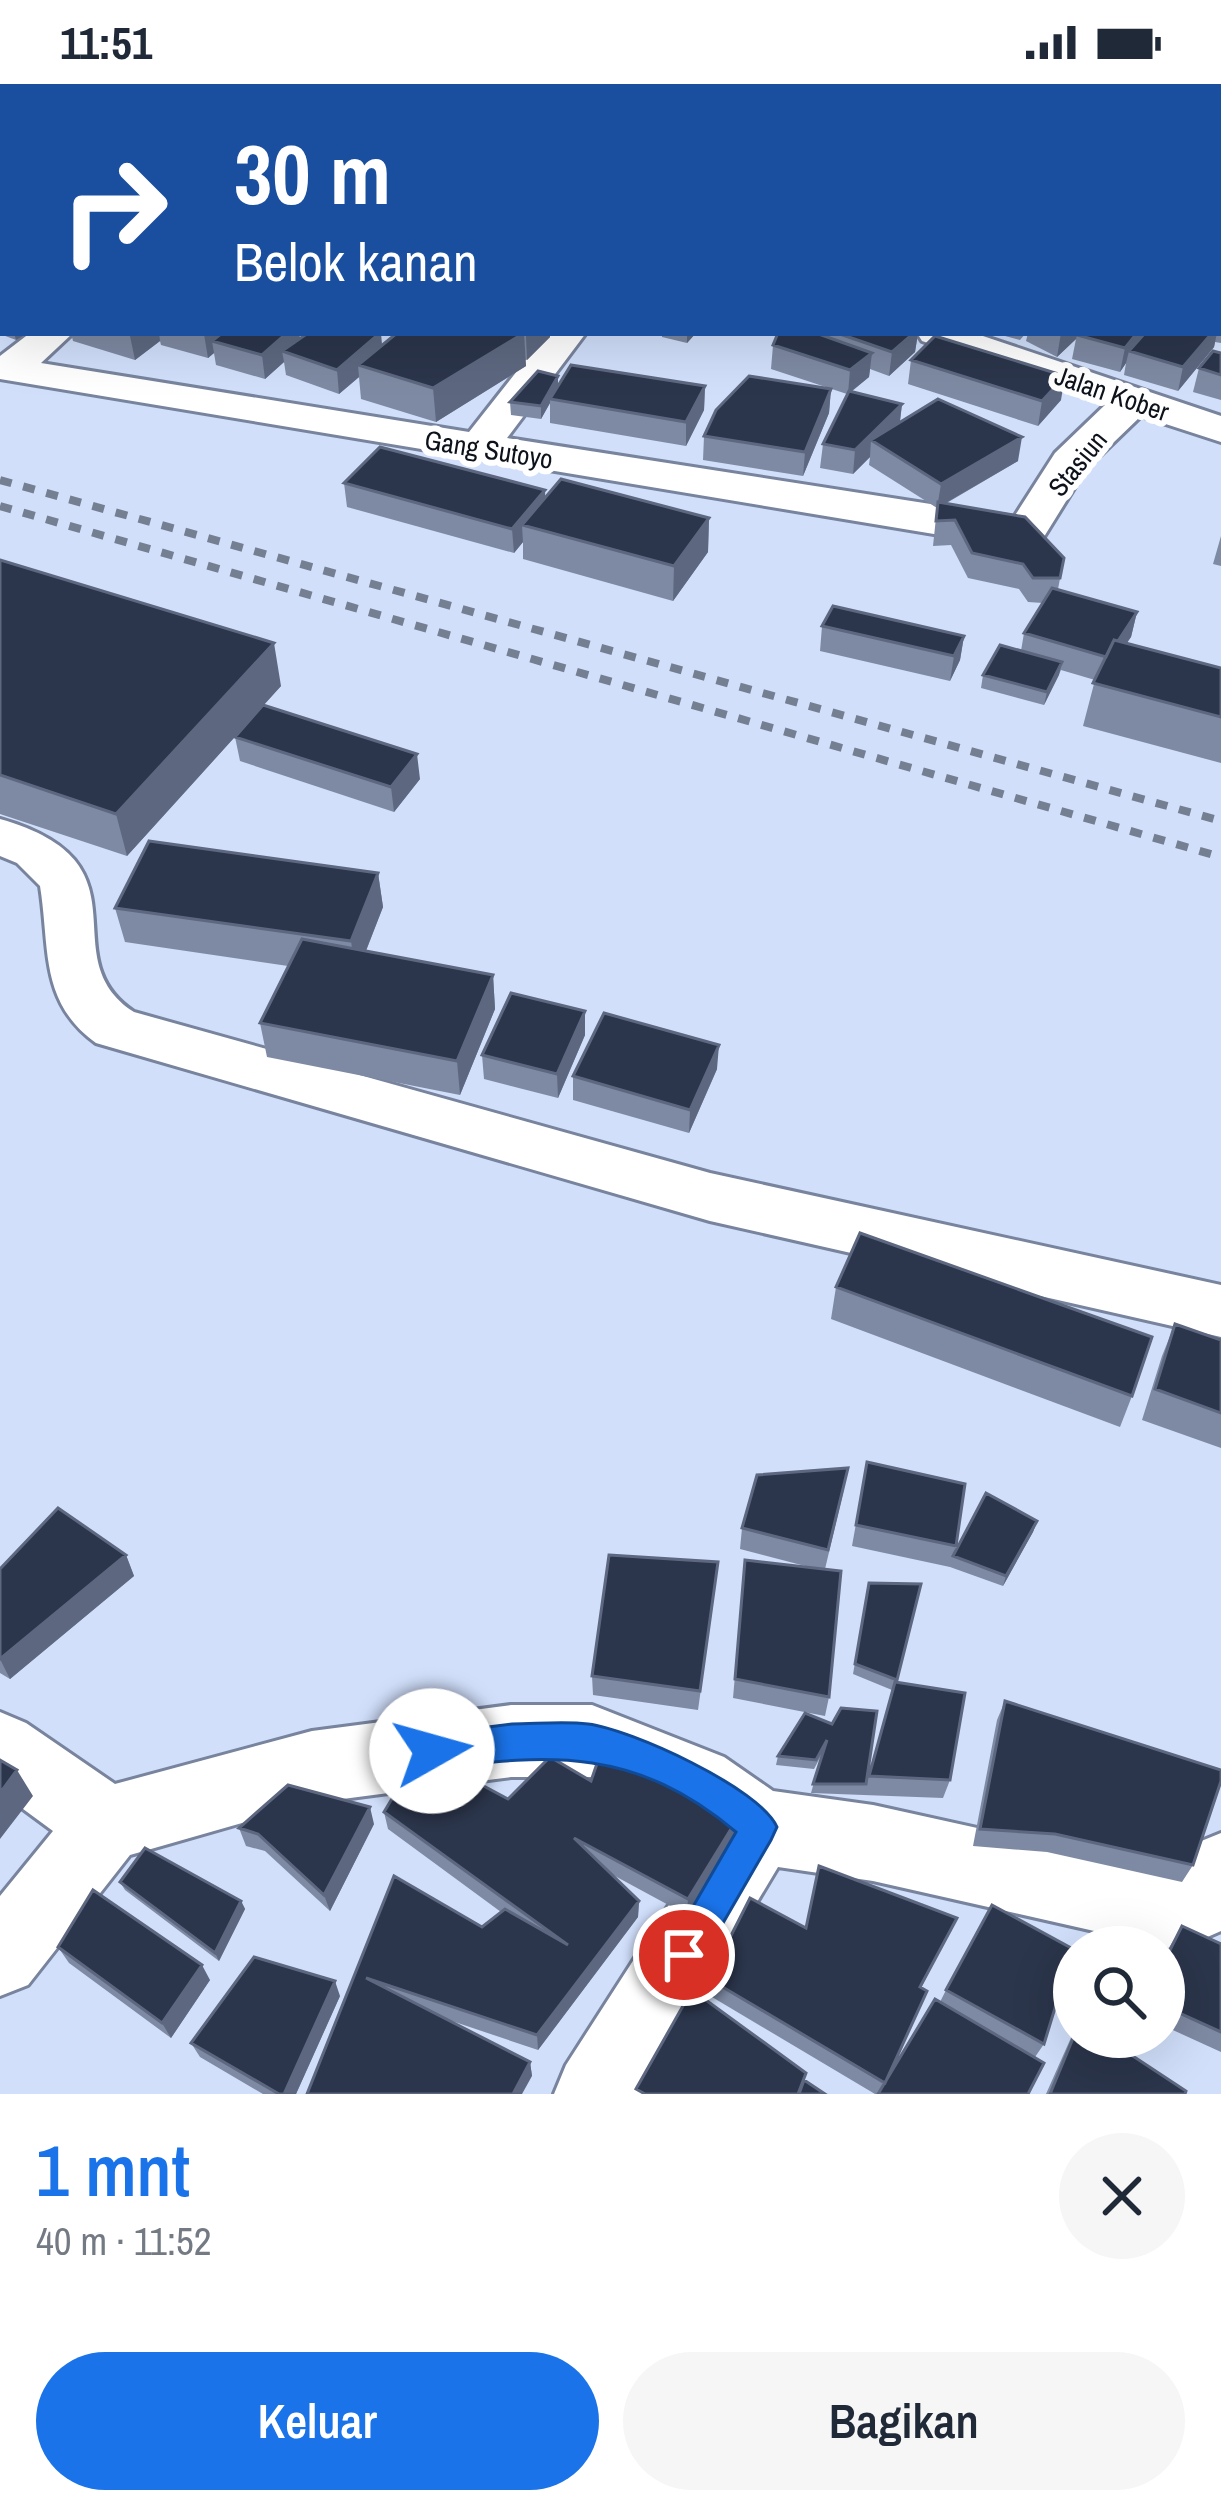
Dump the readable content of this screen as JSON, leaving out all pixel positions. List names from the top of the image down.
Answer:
{
  "streets": {
    "street": ["Jalan Kober", "Gang Sutoyo", "Stasiun"]
  },
  "crossings": [
    ["Jalan Kober", "Stasiun"],
    ["Gang Sutoyo", "Stasiun"]
  ],
  "page": {
    "status": "11:51",
    "turn": ["30 m", "Belok kanan"],
    "heading": ["1 mnt", "40 m · 11:52"],
    "buttons": ["Keluar", "Bagikan"]
  }
}
